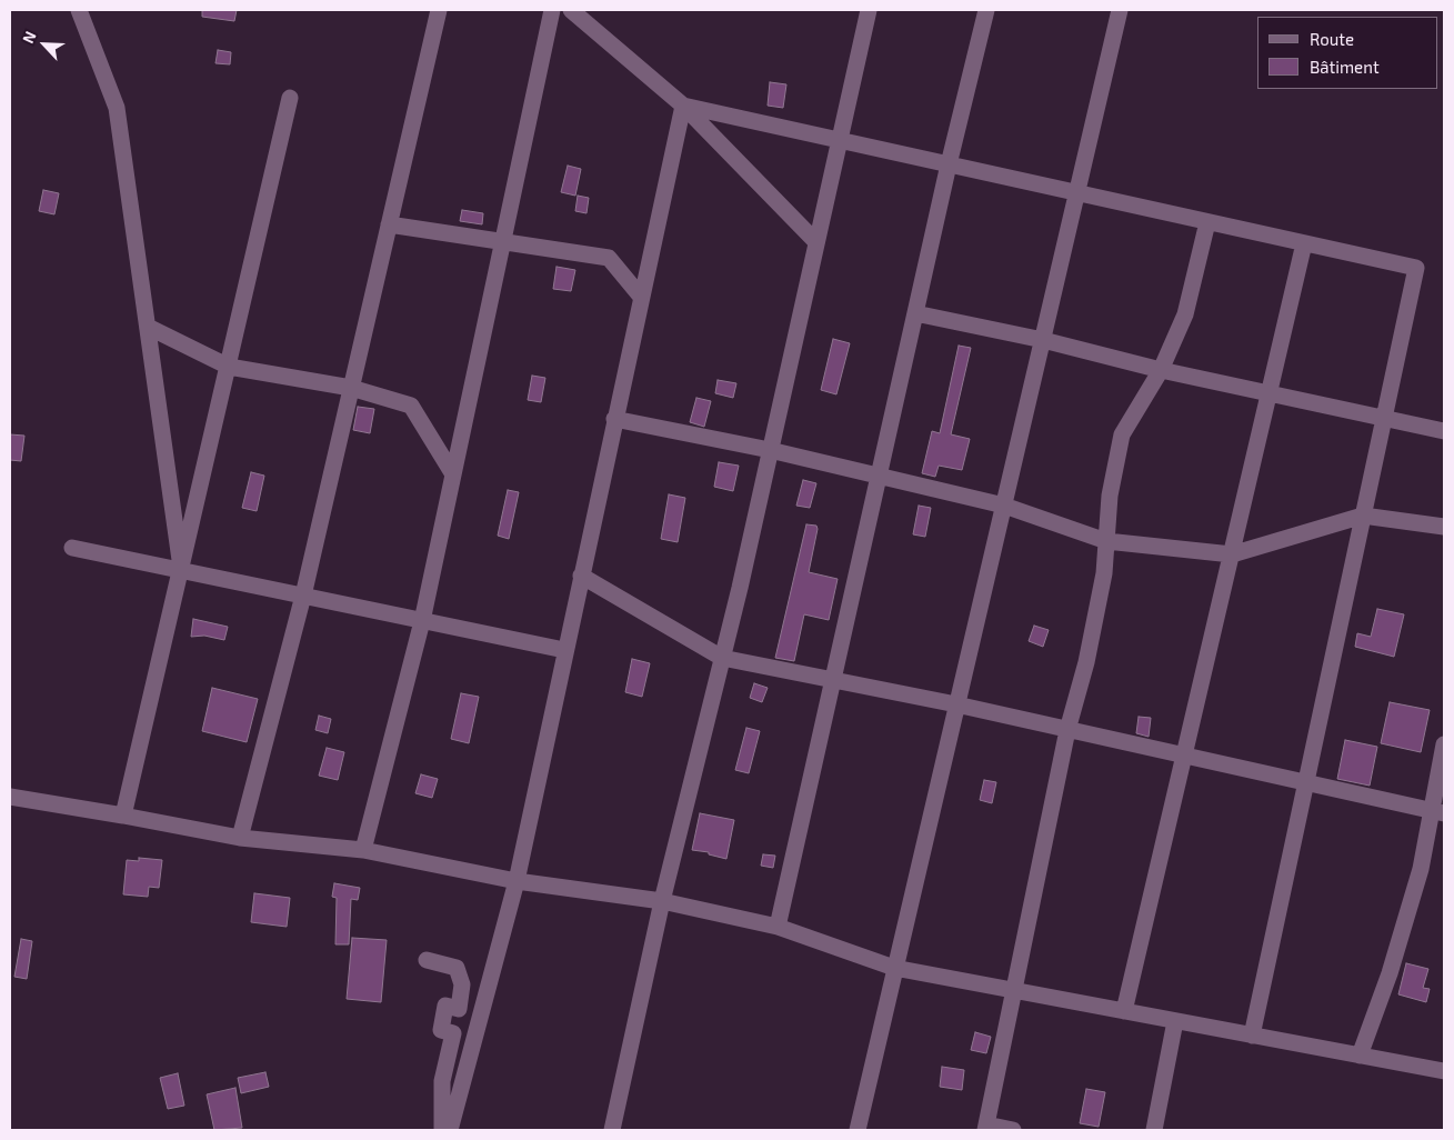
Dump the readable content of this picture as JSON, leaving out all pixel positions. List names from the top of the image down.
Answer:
{
  "legend": ["Route", "Bâtiment"],
  "north": "top left"
}
